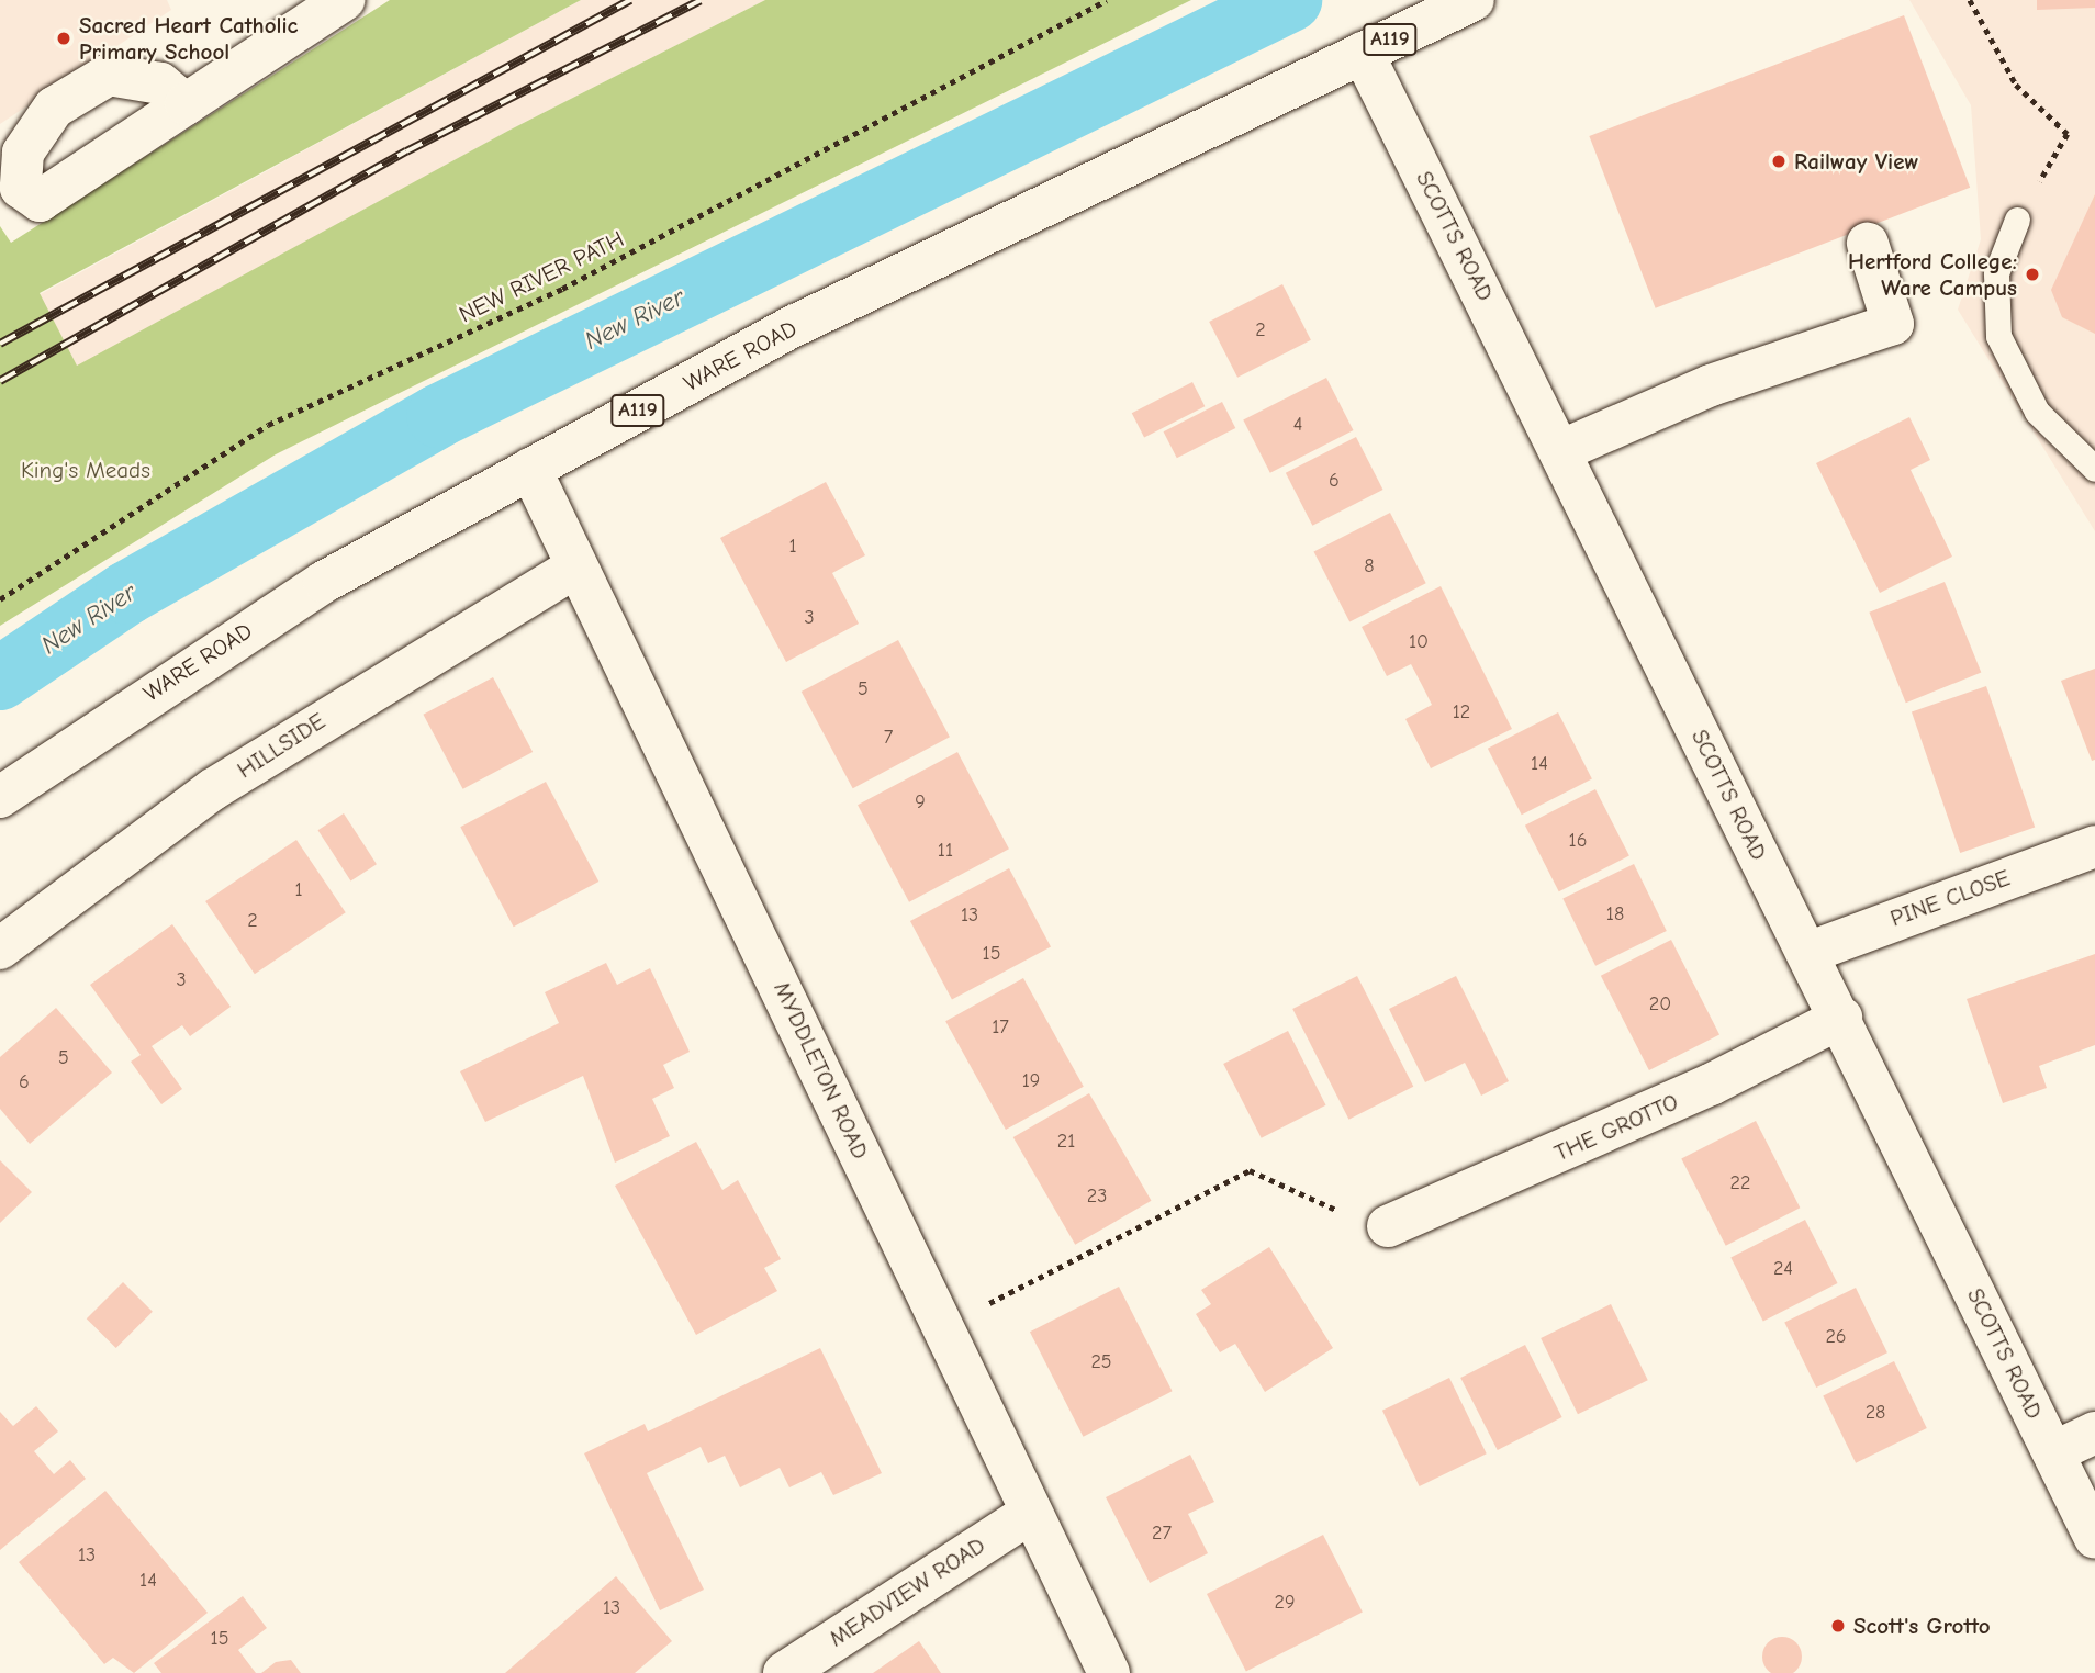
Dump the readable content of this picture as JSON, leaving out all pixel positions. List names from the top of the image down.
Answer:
{
  "streets": {
    "street": [
      "A119",
      "SCOTTS ROAD",
      "WARE ROAD",
      "HILLSIDE",
      "PINE CLOSE",
      "MYDDLETON ROAD",
      "THE GROTTO",
      "MEADVIEW ROAD"
    ],
    "path": ["NEW RIVER PATH"]
  },
  "crossings": [
    ["SCOTTS ROAD", "WARE ROAD"],
    ["SCOTTS ROAD", "PINE CLOSE"],
    ["SCOTTS ROAD", "THE GROTTO"],
    ["WARE ROAD", "MYDDLETON ROAD"],
    ["HILLSIDE", "MYDDLETON ROAD"],
    ["MYDDLETON ROAD", "MEADVIEW ROAD"]
  ],
  "water": ["New River"],
  "parks": ["King's Meads"],
  "places": [
    "Sacred Heart Catholic Primary School",
    "Railway View",
    "Hertford College: Ware Campus",
    "Scott's Grotto"
  ],
  "house_numbers": [
    "2",
    "4",
    "6",
    "1",
    "8",
    "3",
    "10",
    "5",
    "12",
    "7",
    "14",
    "9",
    "16",
    "11",
    "1",
    "18",
    "13",
    "2",
    "15",
    "3",
    "20",
    "17",
    "5",
    "19",
    "6",
    "21",
    "22",
    "23",
    "24",
    "26",
    "25",
    "28",
    "27",
    "13",
    "14",
    "29",
    "13",
    "15"
  ]
}
